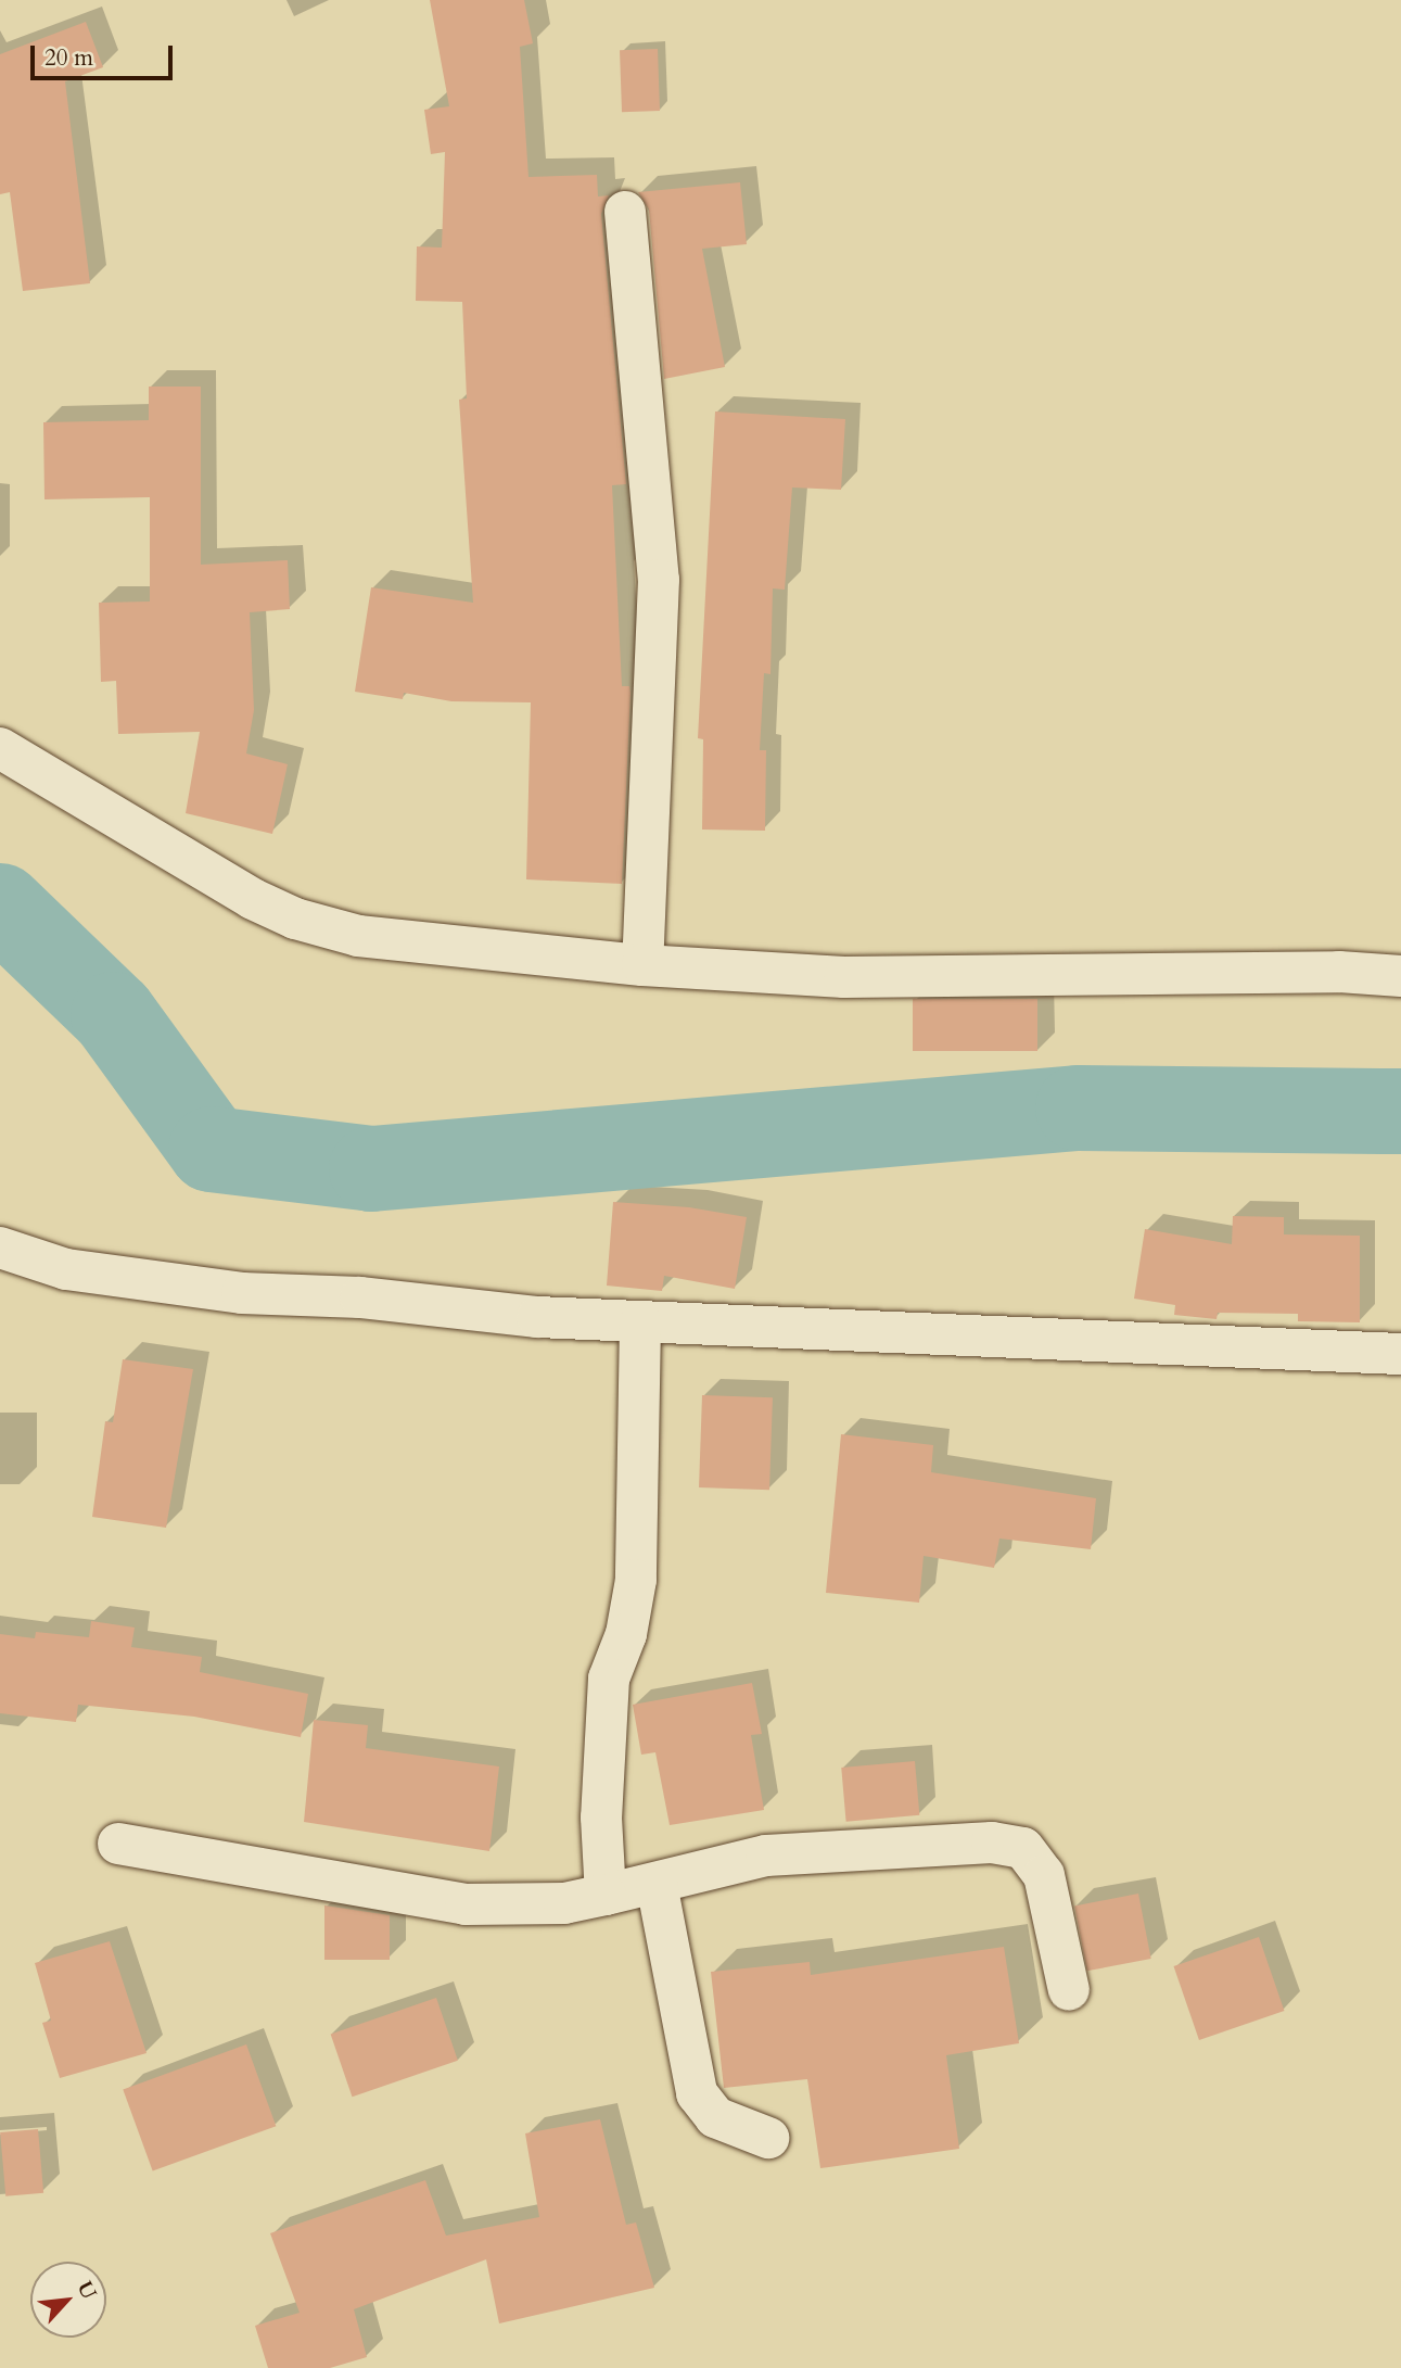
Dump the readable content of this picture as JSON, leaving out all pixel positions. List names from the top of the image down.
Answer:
{
  "scale_bar": "20 m",
  "north": "top right"
}
